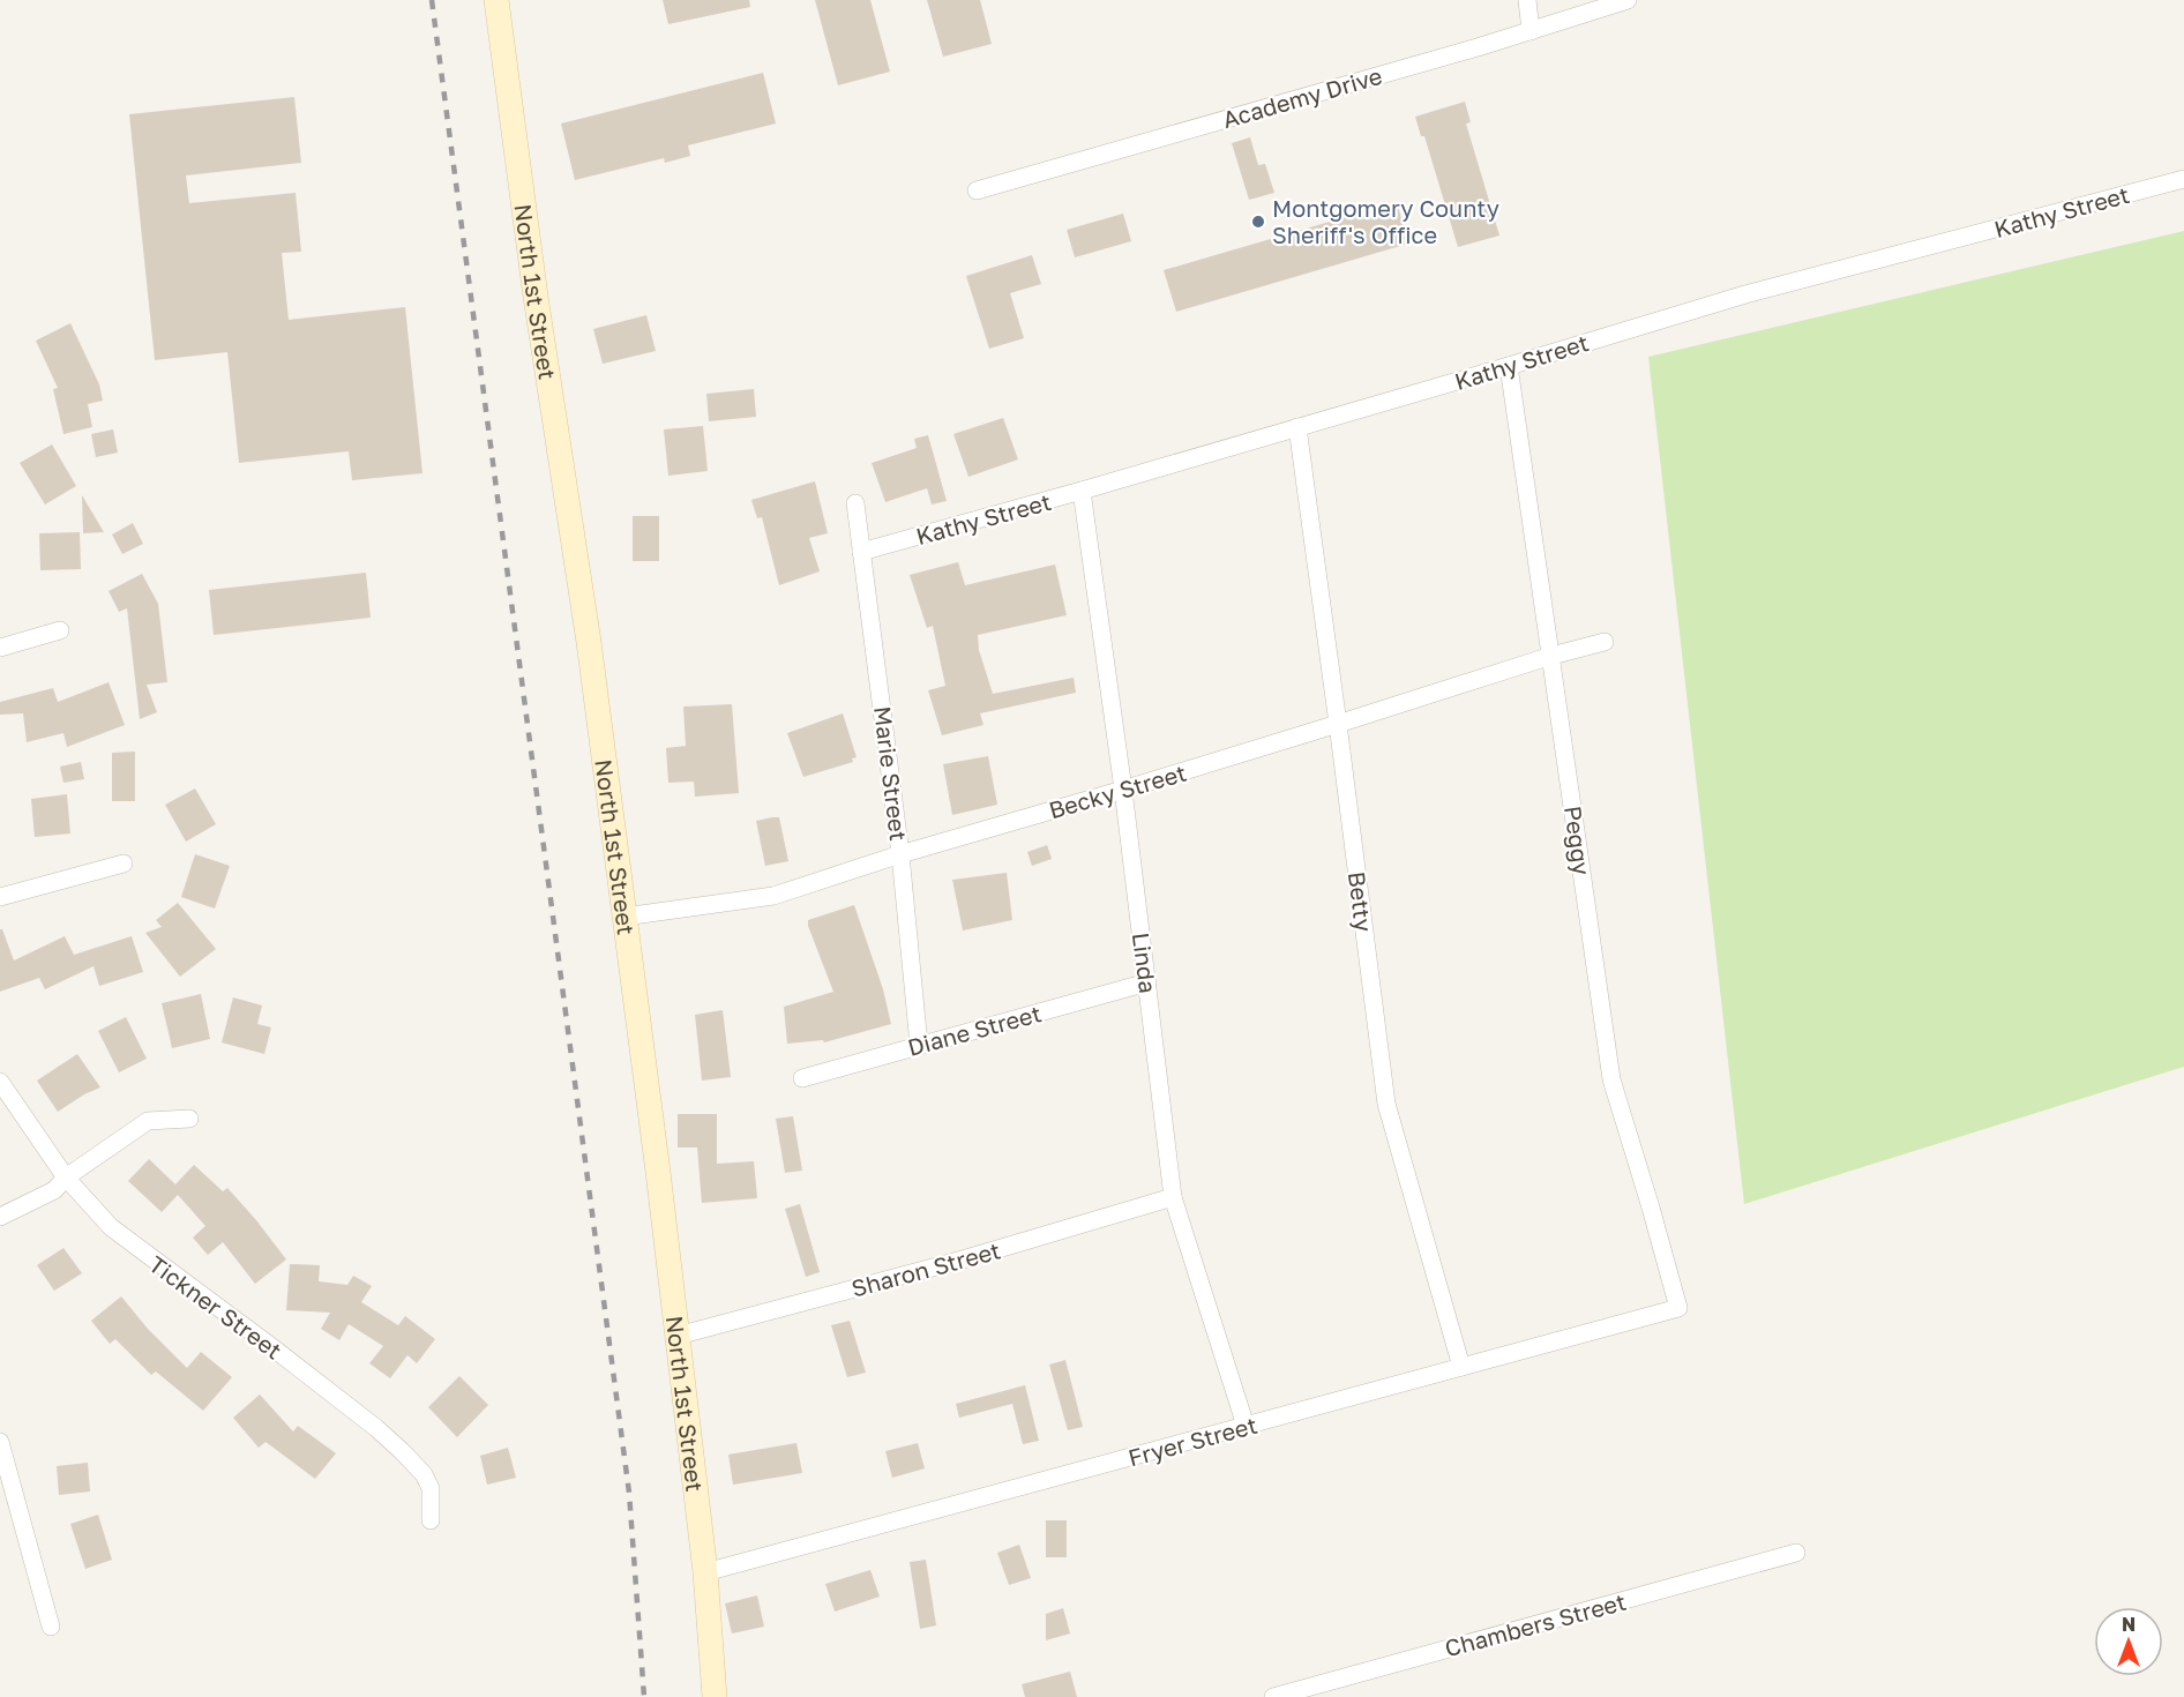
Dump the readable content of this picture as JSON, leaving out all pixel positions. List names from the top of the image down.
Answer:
{
  "streets": {
    "street": [
      "Academy Drive",
      "Kathy Street",
      "North 1st Street",
      "Marie Street",
      "Becky Street",
      "Peggy",
      "Betty",
      "Linda",
      "Diane Street",
      "Sharon Street",
      "Tickner Street",
      "Fryer Street",
      "Chambers Street"
    ]
  },
  "crossings": [
    ["Kathy Street", "Marie Street"],
    ["Kathy Street", "Peggy"],
    ["Kathy Street", "Betty"],
    ["Kathy Street", "Linda"],
    ["North 1st Street", "Becky Street"],
    ["North 1st Street", "Sharon Street"],
    ["North 1st Street", "Fryer Street"],
    ["Marie Street", "Becky Street"],
    ["Marie Street", "Diane Street"],
    ["Becky Street", "Peggy"],
    ["Becky Street", "Betty"],
    ["Becky Street", "Linda"],
    ["Peggy", "Fryer Street"],
    ["Betty", "Fryer Street"],
    ["Linda", "Diane Street"],
    ["Linda", "Sharon Street"],
    ["Linda", "Fryer Street"]
  ],
  "places": ["Montgomery County Sheriff's Office"],
  "north": "top"
}
